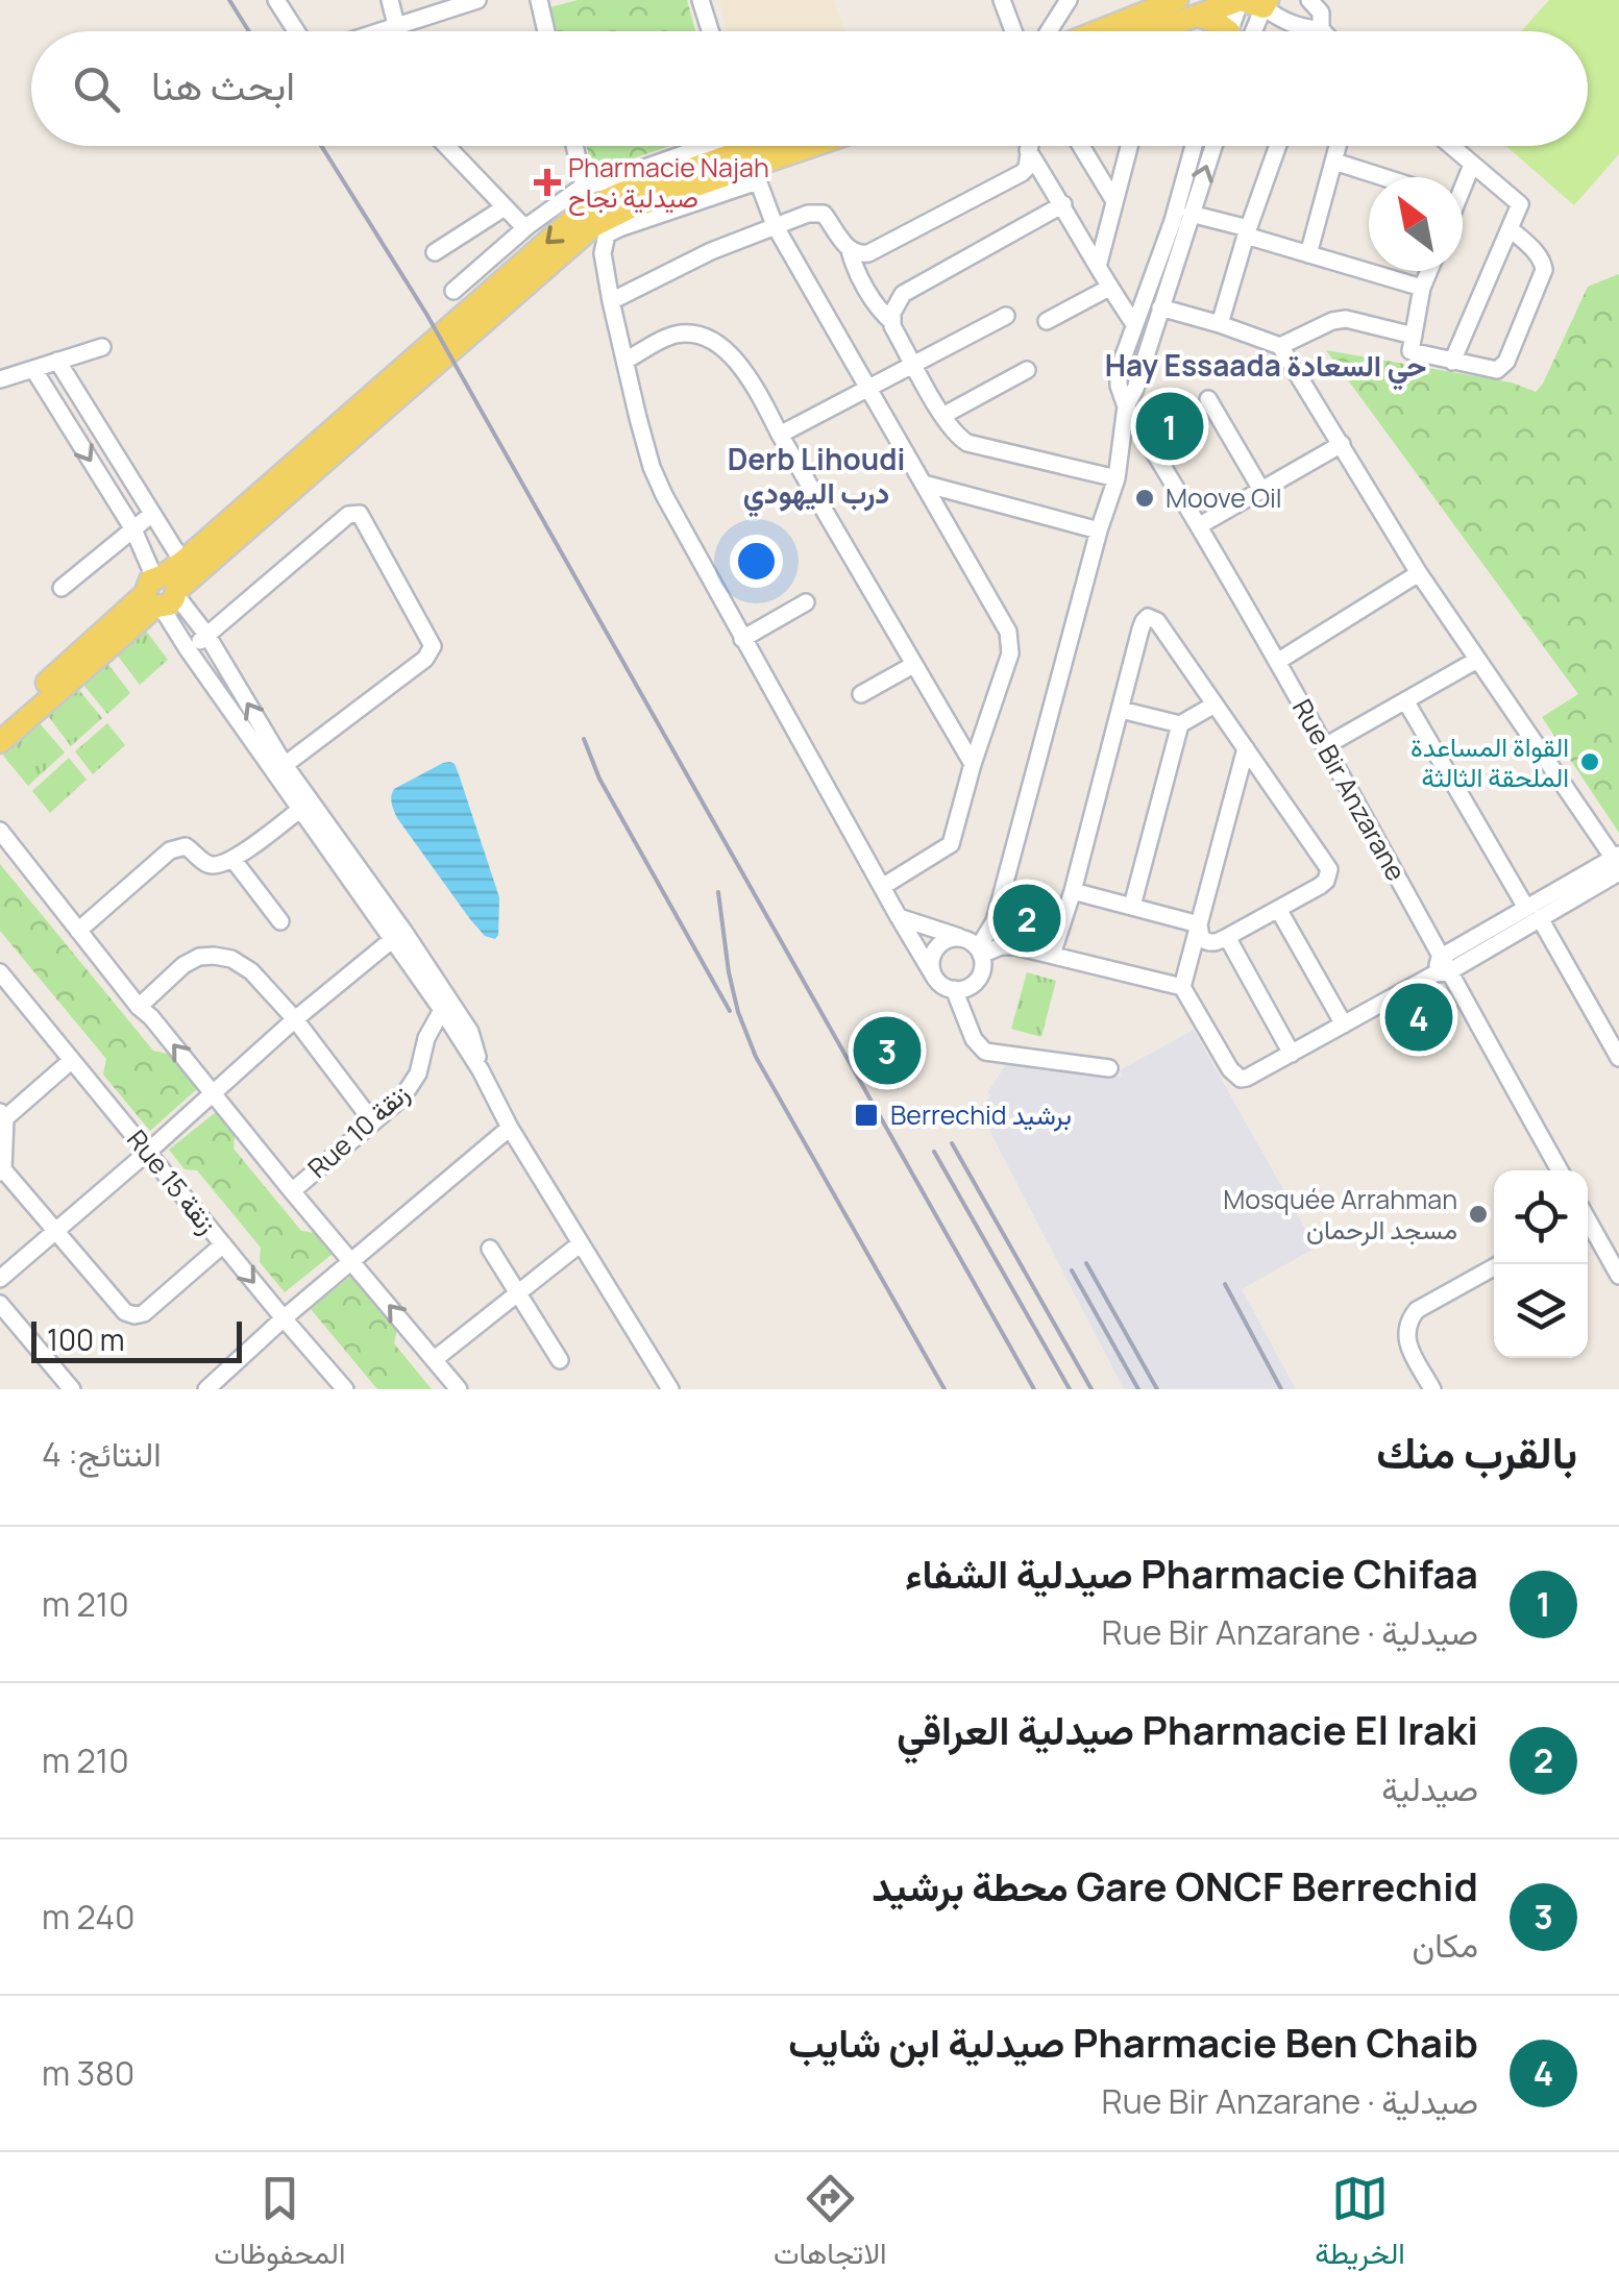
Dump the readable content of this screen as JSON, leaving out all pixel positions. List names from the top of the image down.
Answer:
{
  "streets": {
    "street": ["Rue Bir Anzarane", "Rue 10 زنقة", "Rue 15 زنقة"]
  },
  "districts": ["Hay Essaada حي السعادة", "Derb Lihoudi درب اليهودي"],
  "places": {
    "health": ["Pharmacie Najah صيدلية نجاح"],
    "other": ["Moove Oil", "القواة المساعدة الملحقة الثالثة", "Mosquée Arrahman مسجد الرحمان"],
    "transit": ["Berrechid برشيد"]
  },
  "scale_bar": "100 m",
  "north": "top left",
  "page": {
    "search": "ابحث هنا",
    "pins": [
      "1",
      "2",
      "4",
      "3"
    ],
    "scale": "100 m",
    "heading": ["بالقرب منك", "النتائج: 4"],
    "list": [
      {
        "mark": "1",
        "name": "Pharmacie Chifaa صيدلية الشفاء",
        "note": "صيدلية · Rue Bir Anzarane",
        "value": "210 m"
      },
      {
        "mark": "2",
        "name": "Pharmacie El Iraki صيدلية العراقي",
        "note": "صيدلية",
        "value": "210 m"
      },
      {
        "mark": "3",
        "name": "Gare ONCF Berrechid محطة برشيد",
        "note": "مكان",
        "value": "240 m"
      },
      {
        "mark": "4",
        "name": "Pharmacie Ben Chaib صيدلية ابن شايب",
        "note": "صيدلية · Rue Bir Anzarane",
        "value": "380 m"
      }
    ],
    "nav": ["الخريطة", "الاتجاهات", "المحفوظات"]
  }
}
